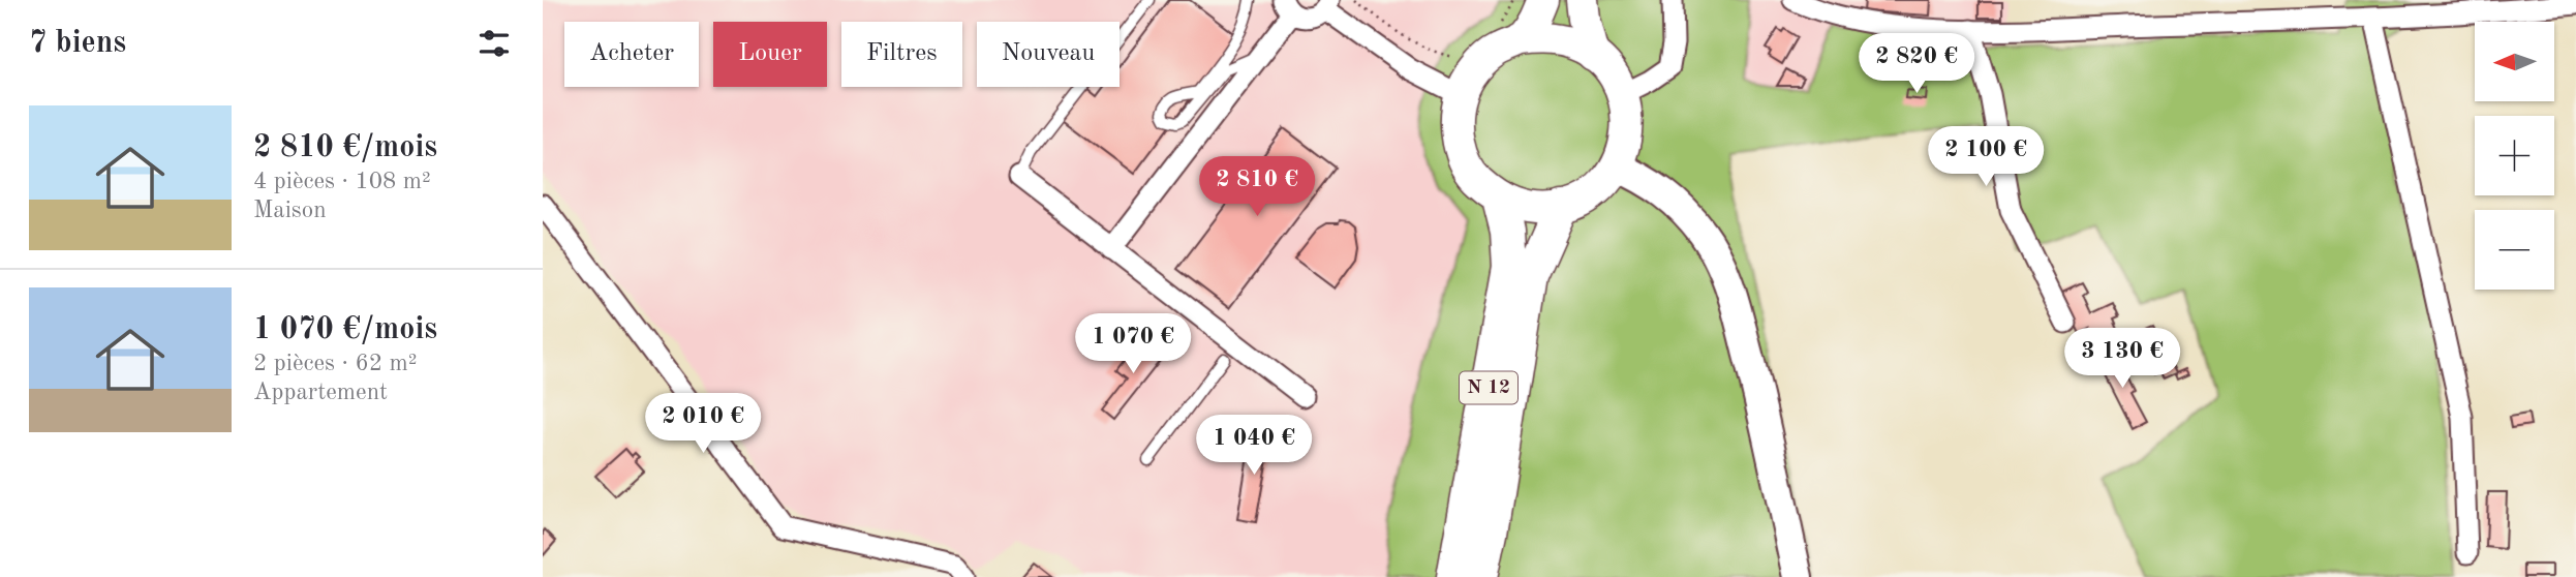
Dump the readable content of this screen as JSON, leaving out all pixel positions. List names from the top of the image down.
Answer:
{
  "streets": {
    "highway": ["N 12"]
  },
  "north": "left",
  "page": {
    "heading": "7 biens",
    "map_buttons": ["+", "−"],
    "chip": [
      "Acheter",
      "Louer",
      "Filtres",
      "Nouveau"
    ],
    "price": [
      "2 820 €",
      "2 100 €",
      "2 810 €",
      "1 070 €",
      "3 130 €",
      "2 010 €",
      "1 040 €"
    ],
    "list": [
      {
        "name": "2 810 €/mois",
        "note": "4 pièces · 108 m² · Maison"
      },
      {
        "name": "1 070 €/mois",
        "note": "2 pièces · 62 m² · Appartement"
      }
    ]
  }
}
